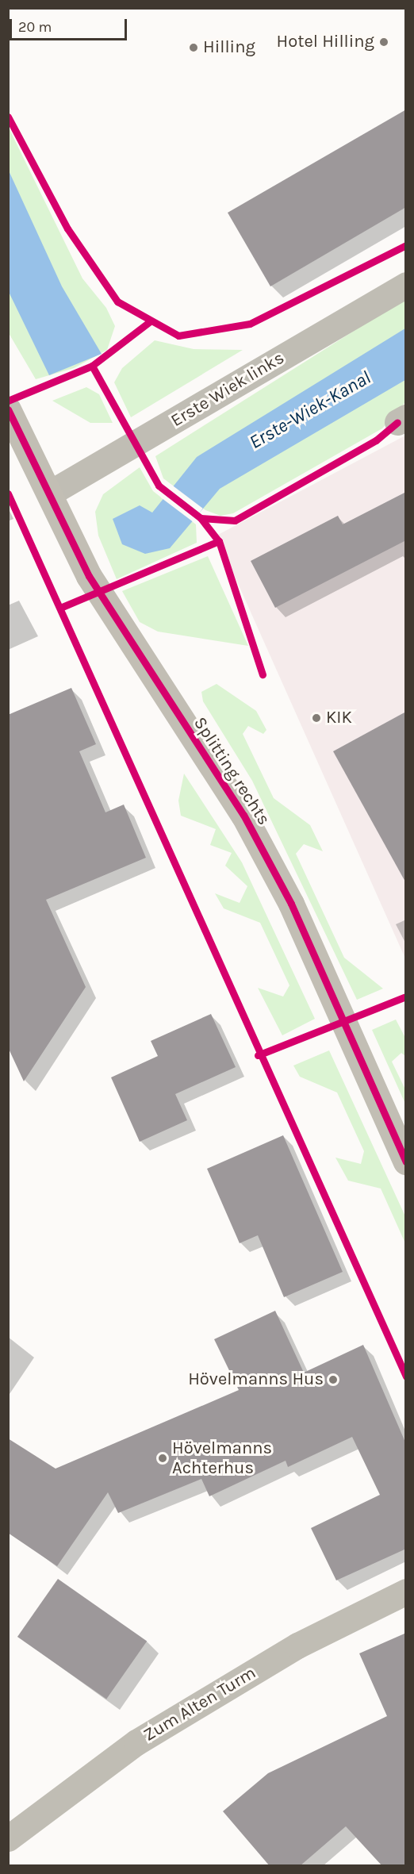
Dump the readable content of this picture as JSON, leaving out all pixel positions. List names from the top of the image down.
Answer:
{
  "streets": {
    "main road": ["Splitting rechts"],
    "street": ["Erste Wiek links", "Zum Alten Turm"]
  },
  "crossings": [
    ["Erste Wiek links", "Splitting rechts"]
  ],
  "water": ["Erste-Wiek-Kanal"],
  "places": [
    "Hotel Hilling",
    "Hilling",
    "KIK",
    "Hövelmanns Hus",
    "Hövelmanns Achterhus"
  ],
  "scale_bar": "20 m"
}
